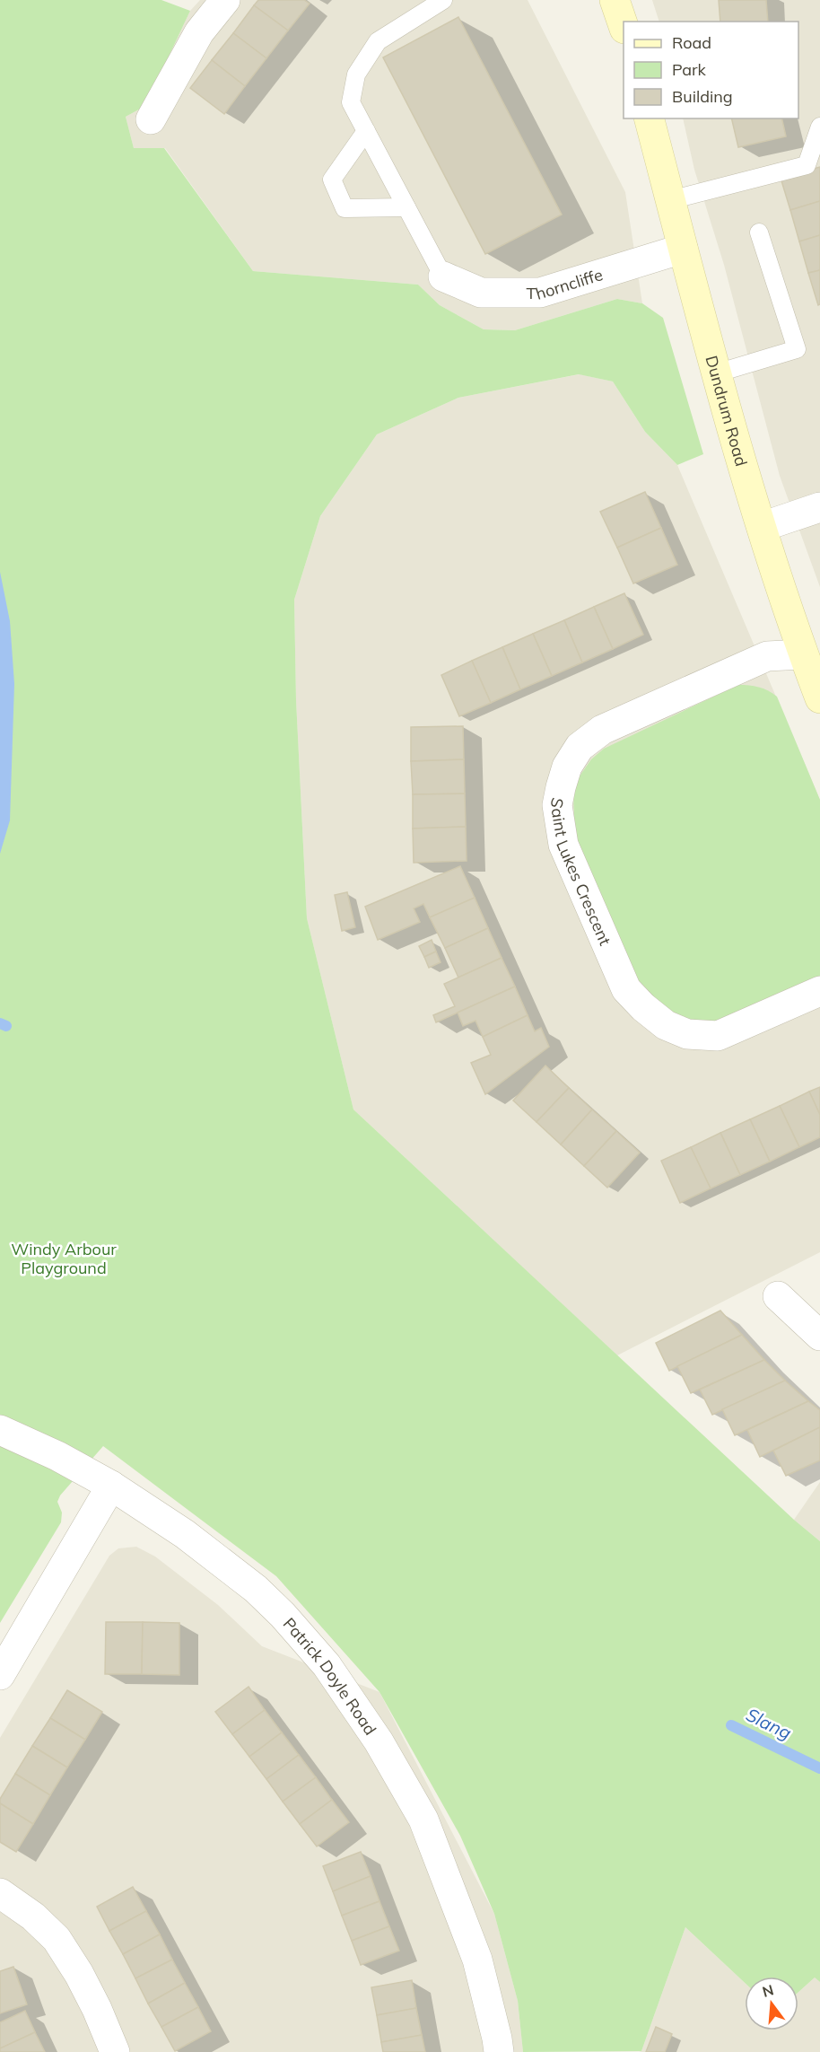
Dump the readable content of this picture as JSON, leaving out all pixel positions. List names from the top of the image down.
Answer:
{
  "streets": {
    "main road": ["Dundrum Road"],
    "street": ["Thorncliffe", "Saint Lukes Crescent", "Patrick Doyle Road"]
  },
  "crossings": [
    ["Thorncliffe", "Dundrum Road"],
    ["Dundrum Road", "Saint Lukes Crescent"]
  ],
  "water": ["Slang"],
  "parks": ["Windy Arbour Playground"],
  "legend": ["Road", "Park", "Building"],
  "north": "top"
}
